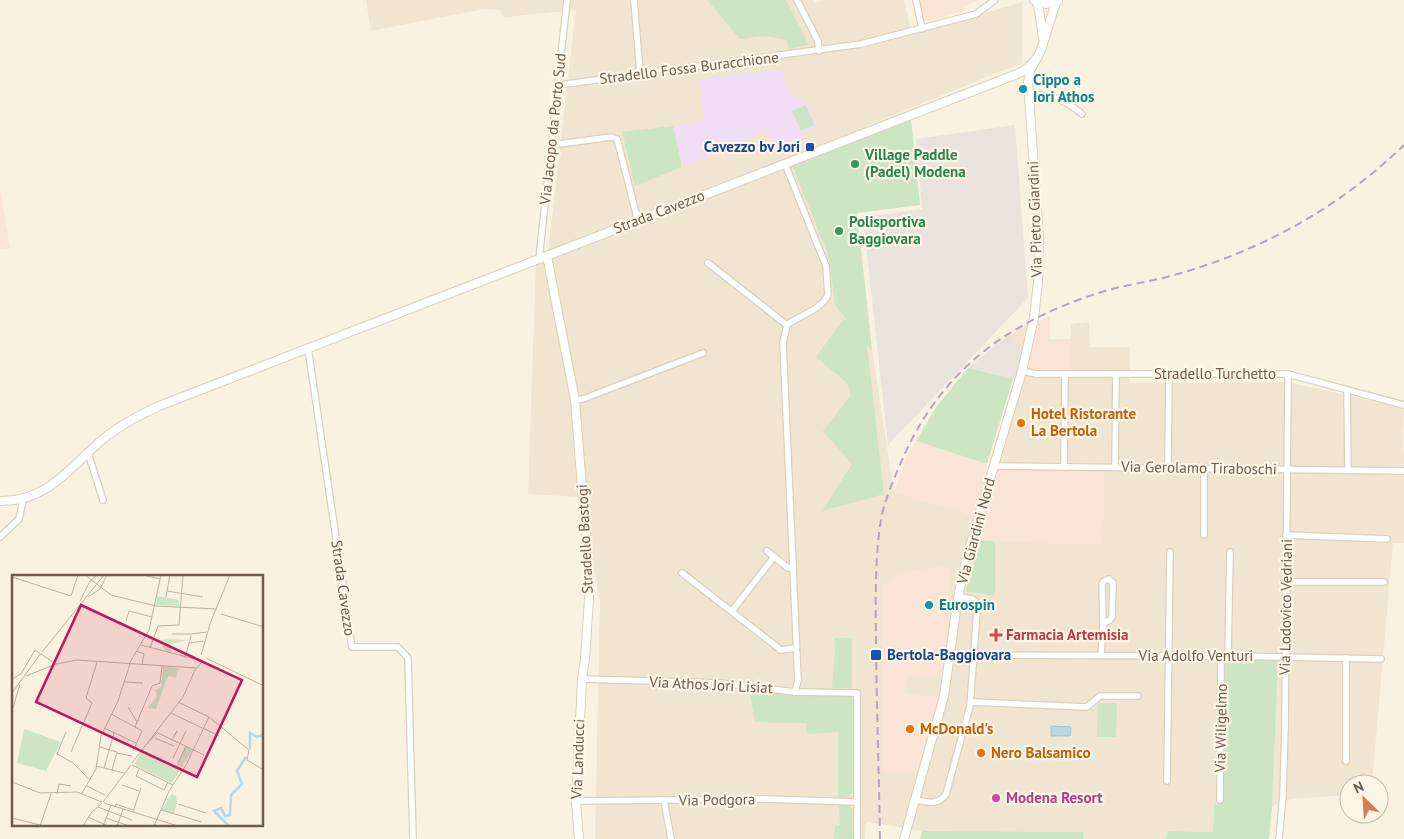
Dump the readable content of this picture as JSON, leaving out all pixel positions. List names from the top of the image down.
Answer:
{
  "streets": {
    "street": [
      "Stradello Fossa Buracchione",
      "Via Jacopo da Porto Sud",
      "Strada Cavezzo",
      "Via Pietro Giardini",
      "Stradello Turchetto",
      "Via Gerolamo Tiraboschi",
      "Via Giardini Nord",
      "Stradello Bastogi",
      "Via Lodovico Vedriani",
      "Via Adolfo Venturi",
      "Via Athos Jori Lisiat",
      "Via Wiligelmo",
      "Via Landucci",
      "Via Podgora"
    ]
  },
  "crossings": [
    ["Stradello Fossa Buracchione", "Via Jacopo da Porto Sud"],
    ["Via Jacopo da Porto Sud", "Strada Cavezzo"],
    ["Via Jacopo da Porto Sud", "Stradello Bastogi"],
    ["Strada Cavezzo", "Via Pietro Giardini"],
    ["Strada Cavezzo", "Stradello Bastogi"],
    ["Via Pietro Giardini", "Stradello Turchetto"],
    ["Via Pietro Giardini", "Via Giardini Nord"],
    ["Stradello Turchetto", "Via Giardini Nord"],
    ["Stradello Turchetto", "Via Lodovico Vedriani"],
    ["Via Gerolamo Tiraboschi", "Via Giardini Nord"],
    ["Via Gerolamo Tiraboschi", "Via Lodovico Vedriani"],
    ["Stradello Bastogi", "Via Athos Jori Lisiat"],
    ["Stradello Bastogi", "Via Landucci"],
    ["Via Lodovico Vedriani", "Via Adolfo Venturi"],
    ["Via Adolfo Venturi", "Via Wiligelmo"],
    ["Via Athos Jori Lisiat", "Via Landucci"],
    ["Via Athos Jori Lisiat", "Via Podgora"],
    ["Via Landucci", "Via Podgora"]
  ],
  "places": {
    "other": [
      "Cippo a Iori Athos",
      "Village Paddle (Padel) Modena",
      "Polisportiva Baggiovara",
      "Hotel Ristorante La Bertola",
      "Eurospin",
      "McDonald's",
      "Nero Balsamico",
      "Modena Resort"
    ],
    "transit": ["Cavezzo bv Jori", "Bertola-Baggiovara"],
    "health": ["Farmacia Artemisia"]
  },
  "north": "top left"
}
